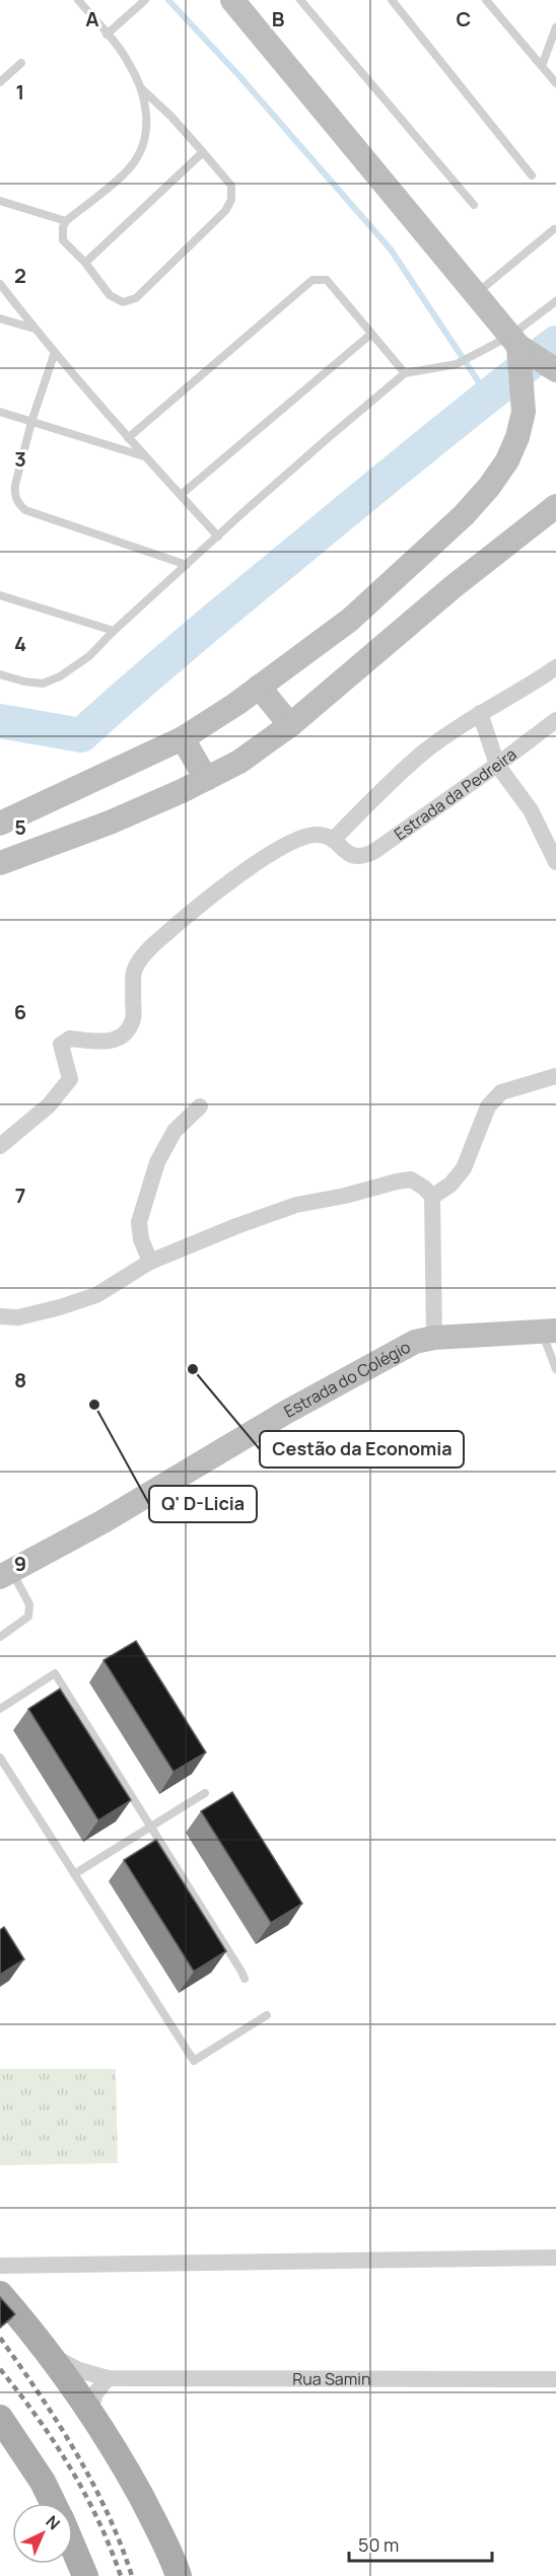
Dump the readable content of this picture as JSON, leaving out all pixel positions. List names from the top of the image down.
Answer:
{
  "streets": {
    "street": ["Estrada da Pedreira", "Estrada do Colégio", "Rua Samin"]
  },
  "places": ["Cestão da Economia", "Q' D-Licia"],
  "scale_bar": "50 m",
  "north": "top right",
  "grid": {
    "columns": ["A", "B", "C"],
    "rows": [
      "1",
      "2",
      "3",
      "4",
      "5",
      "6",
      "7",
      "8",
      "9"
    ]
  }
}
